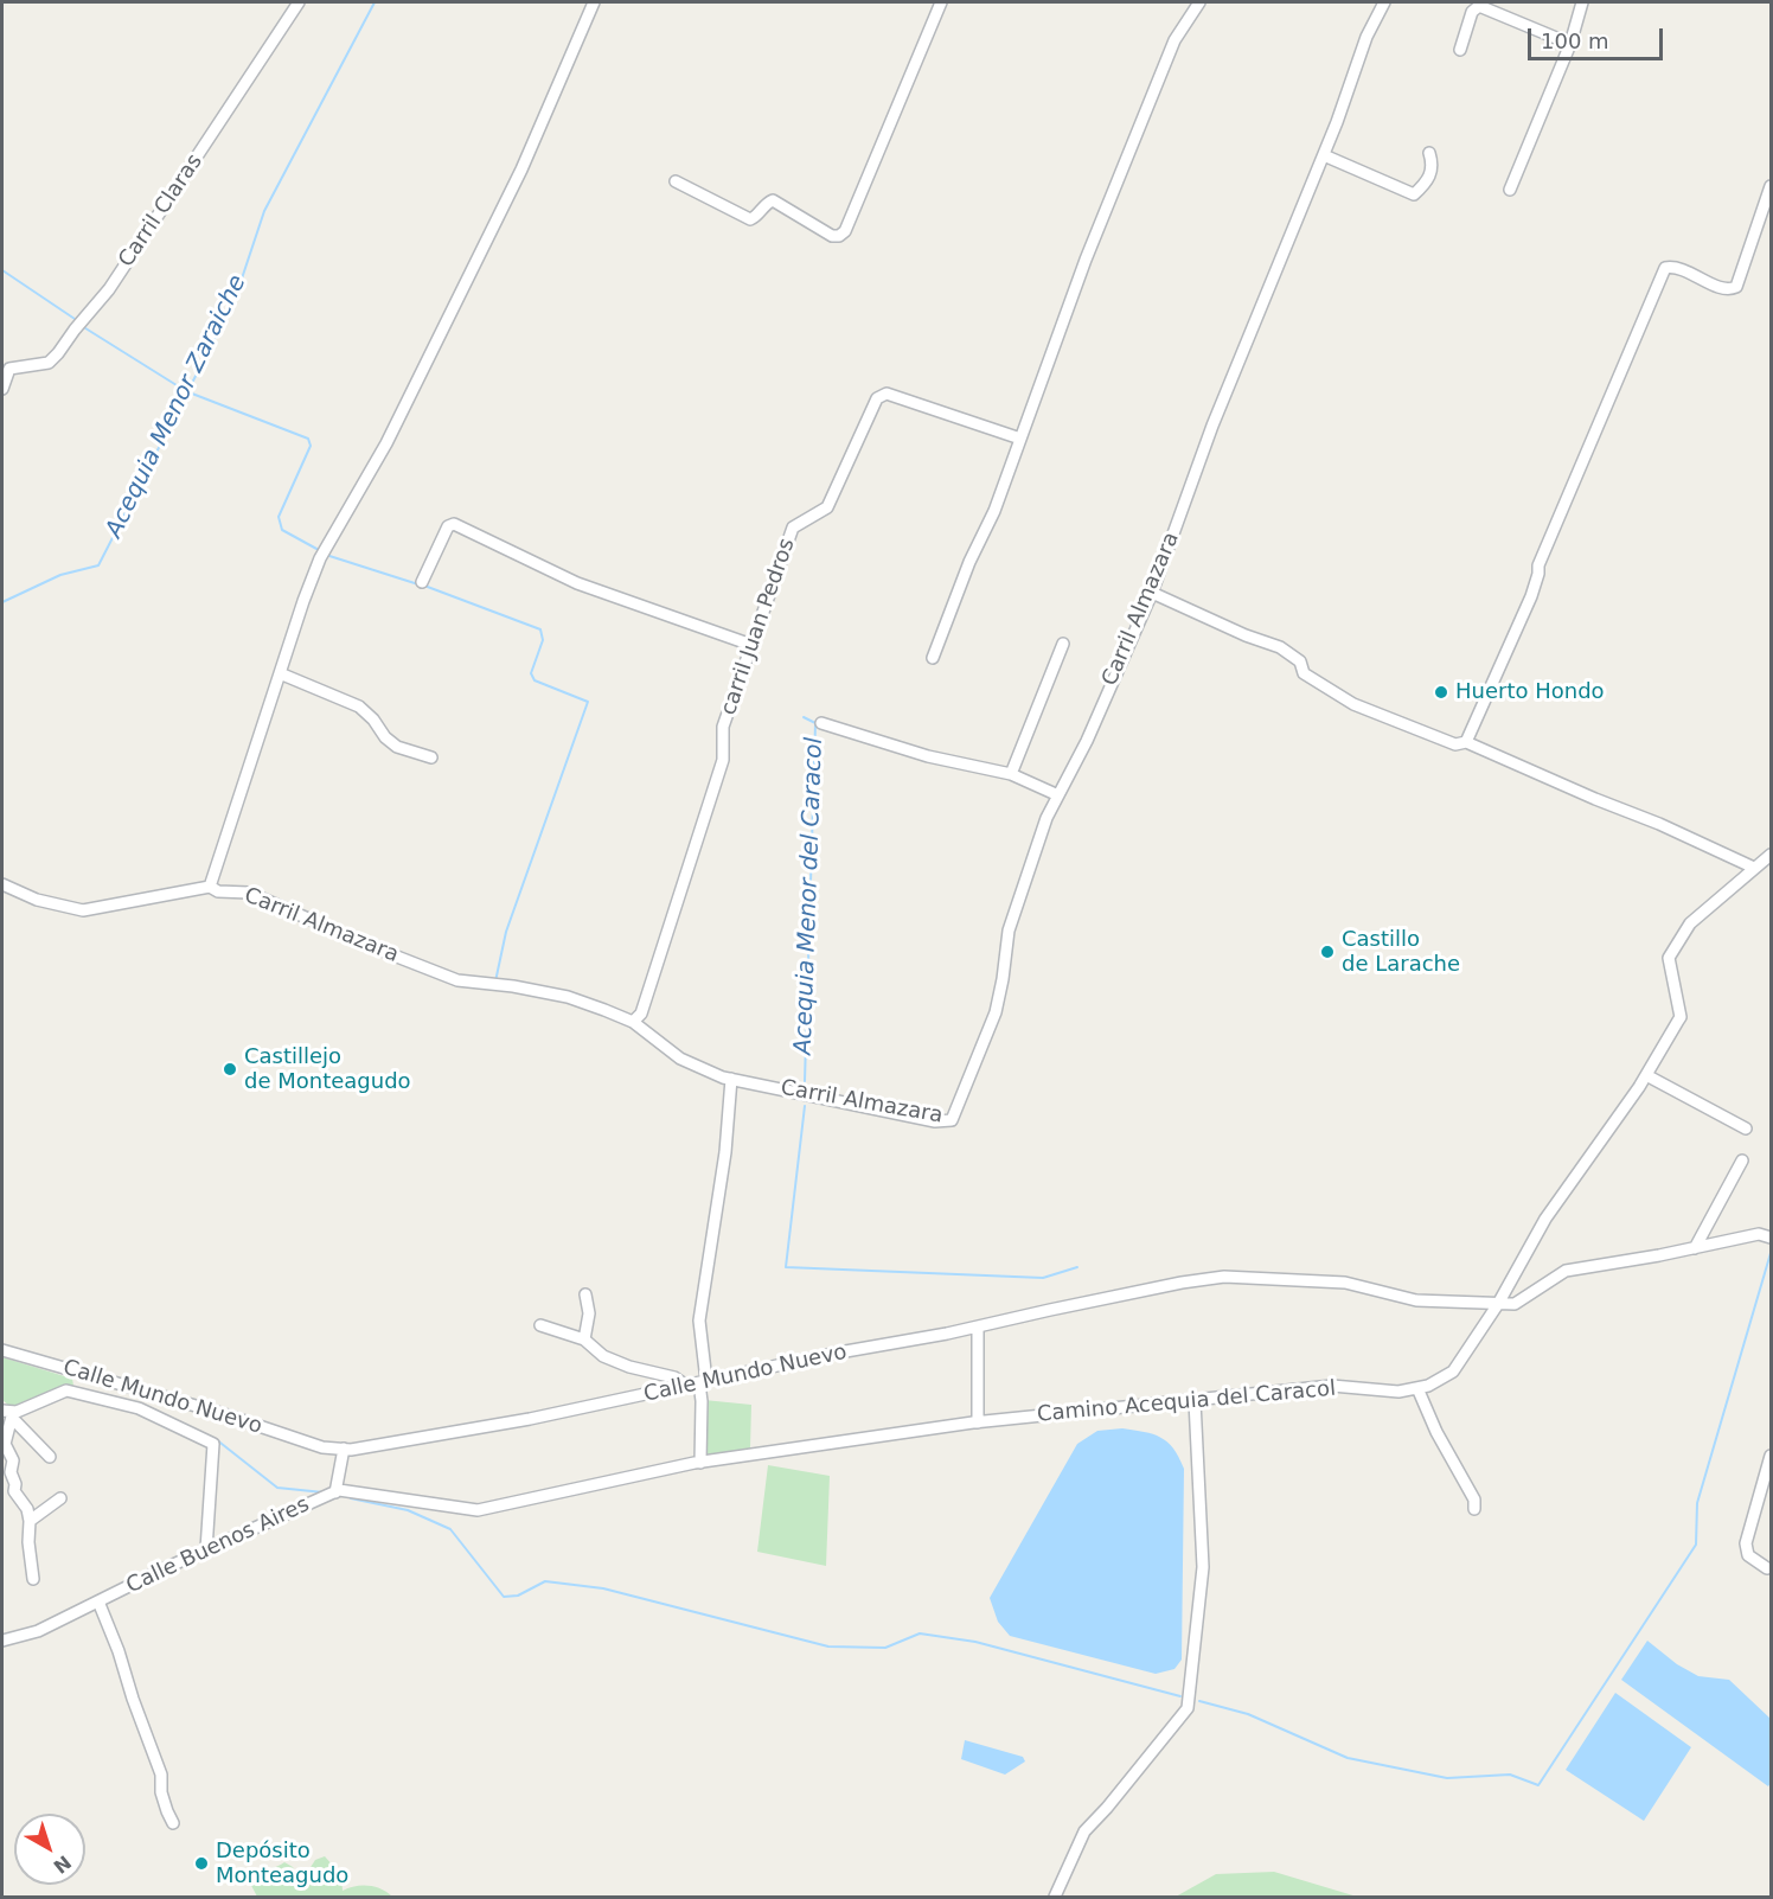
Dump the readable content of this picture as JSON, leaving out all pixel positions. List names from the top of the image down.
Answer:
{
  "streets": {
    "street": [
      "Carril Claras",
      "Carril Almazara",
      "carril Juan Pedros",
      "Calle Mundo Nuevo",
      "Camino Acequia del Caracol",
      "Calle Buenos Aires"
    ]
  },
  "crossings": [
    ["Carril Almazara", "carril Juan Pedros"],
    ["Calle Mundo Nuevo", "Camino Acequia del Caracol"],
    ["Calle Mundo Nuevo", "Calle Buenos Aires"],
    ["Camino Acequia del Caracol", "Calle Buenos Aires"]
  ],
  "water": ["Acequia Menor Zaraiche", "Acequia Menor del Caracol"],
  "places": [
    "Huerto Hondo",
    "Castillo de Larache",
    "Castillejo de Monteagudo",
    "Depósito Monteagudo"
  ],
  "scale_bar": "100 m",
  "north": "bottom right"
}
